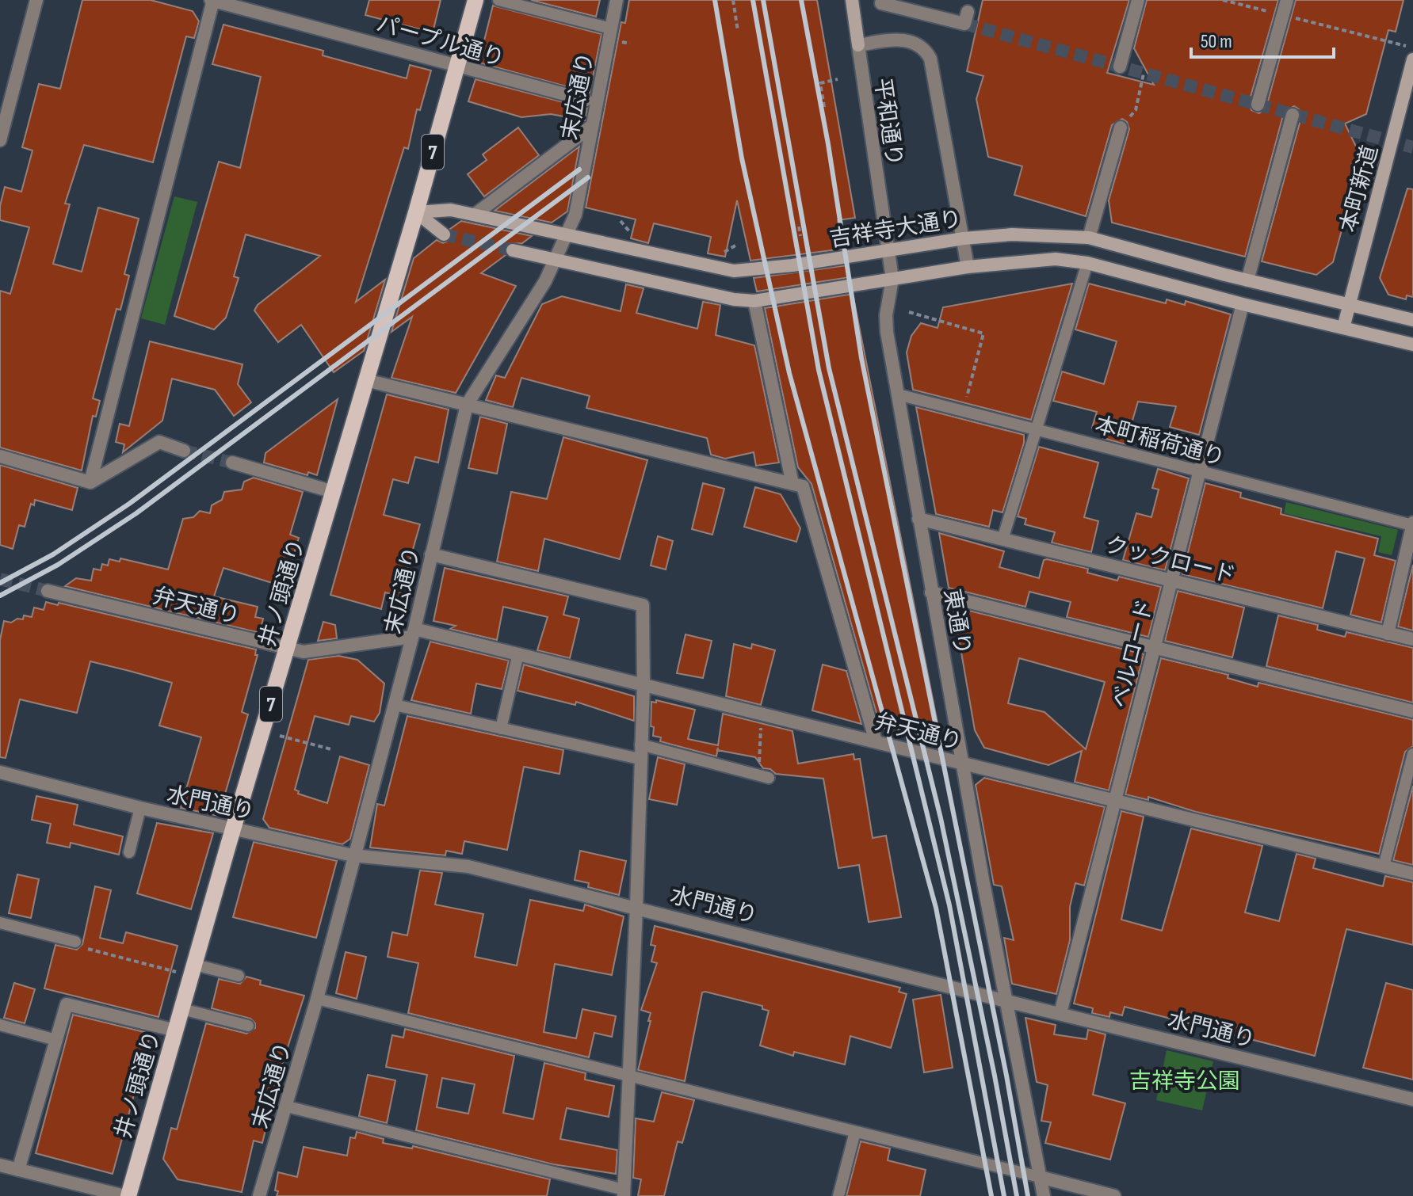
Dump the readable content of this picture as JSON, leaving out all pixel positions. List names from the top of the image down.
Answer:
{
  "streets": {
    "main road": ["7", "井ノ頭通り"],
    "street": [
      "パープル通り",
      "末広通り",
      "平和通り",
      "本町新道",
      "吉祥寺大通り",
      "クックロード",
      "弁天通り",
      "東通り",
      "ベルロード",
      "水門通り"
    ],
    "lane": ["本町稲荷通り"]
  },
  "crossings": [
    ["パープル通り", "井ノ頭通り"],
    ["末広通り", "吉祥寺大通り"],
    ["末広通り", "弁天通り"],
    ["末広通り", "水門通り"],
    ["平和通り", "吉祥寺大通り"],
    ["平和通り", "東通り"],
    ["本町新道", "吉祥寺大通り"],
    ["吉祥寺大通り", "井ノ頭通り"],
    ["吉祥寺大通り", "東通り"],
    ["本町稲荷通り", "東通り"],
    ["本町稲荷通り", "ベルロード"],
    ["クックロード", "東通り"],
    ["クックロード", "ベルロード"],
    ["井ノ頭通り", "弁天通り"],
    ["井ノ頭通り", "水門通り"],
    ["弁天通り", "東通り"],
    ["弁天通り", "ベルロード"],
    ["東通り", "水門通り"],
    ["ベルロード", "水門通り"]
  ],
  "parks": ["吉祥寺公園"],
  "scale_bar": "50 m"
}
